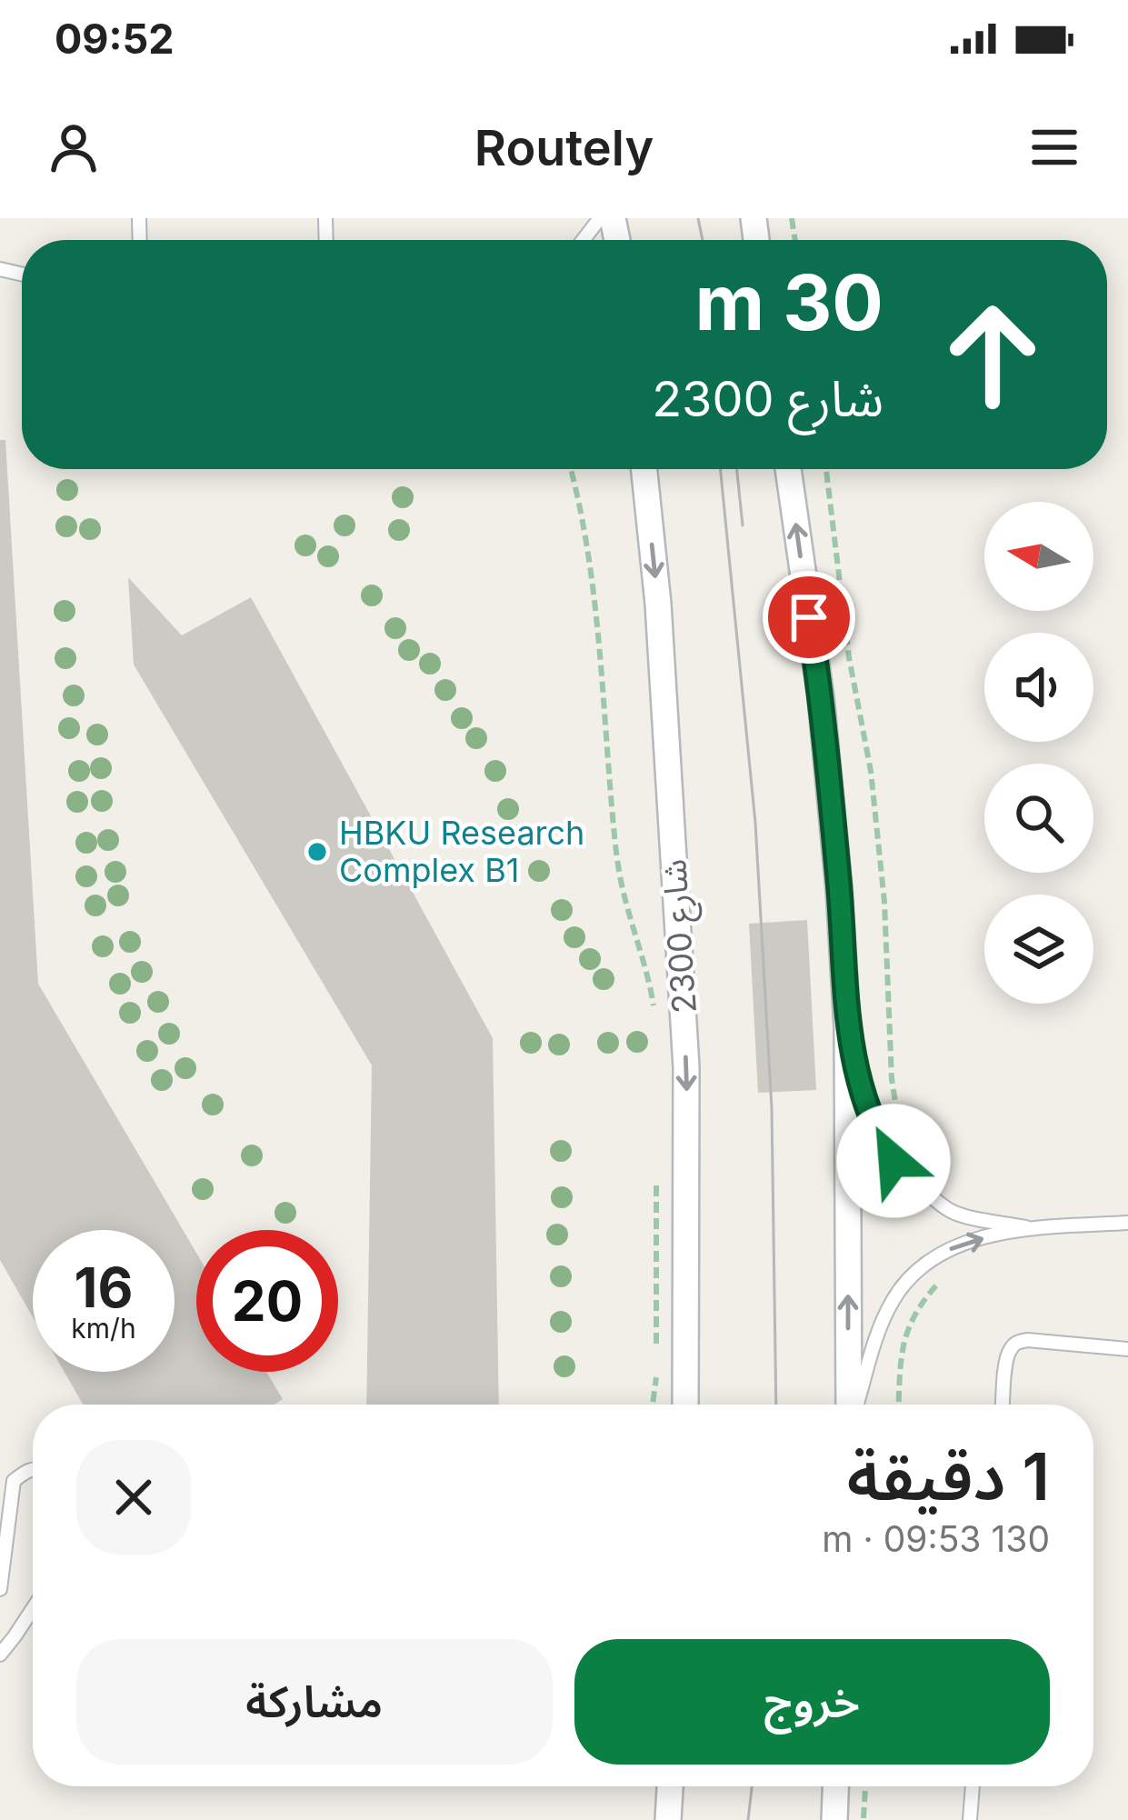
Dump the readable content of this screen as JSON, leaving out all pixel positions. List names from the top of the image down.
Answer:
{
  "streets": {
    "street": ["شارع 2300"]
  },
  "places": ["HBKU Research Complex B1"],
  "north": "left",
  "page": {
    "status": "09:52",
    "header": "Routely",
    "turn": ["30 m", "شارع 2300"],
    "speed": "16 km/h",
    "limit": "20",
    "heading": ["1 دقيقة", "130 m · 09:53"],
    "buttons": ["خروج", "مشاركة"]
  }
}
